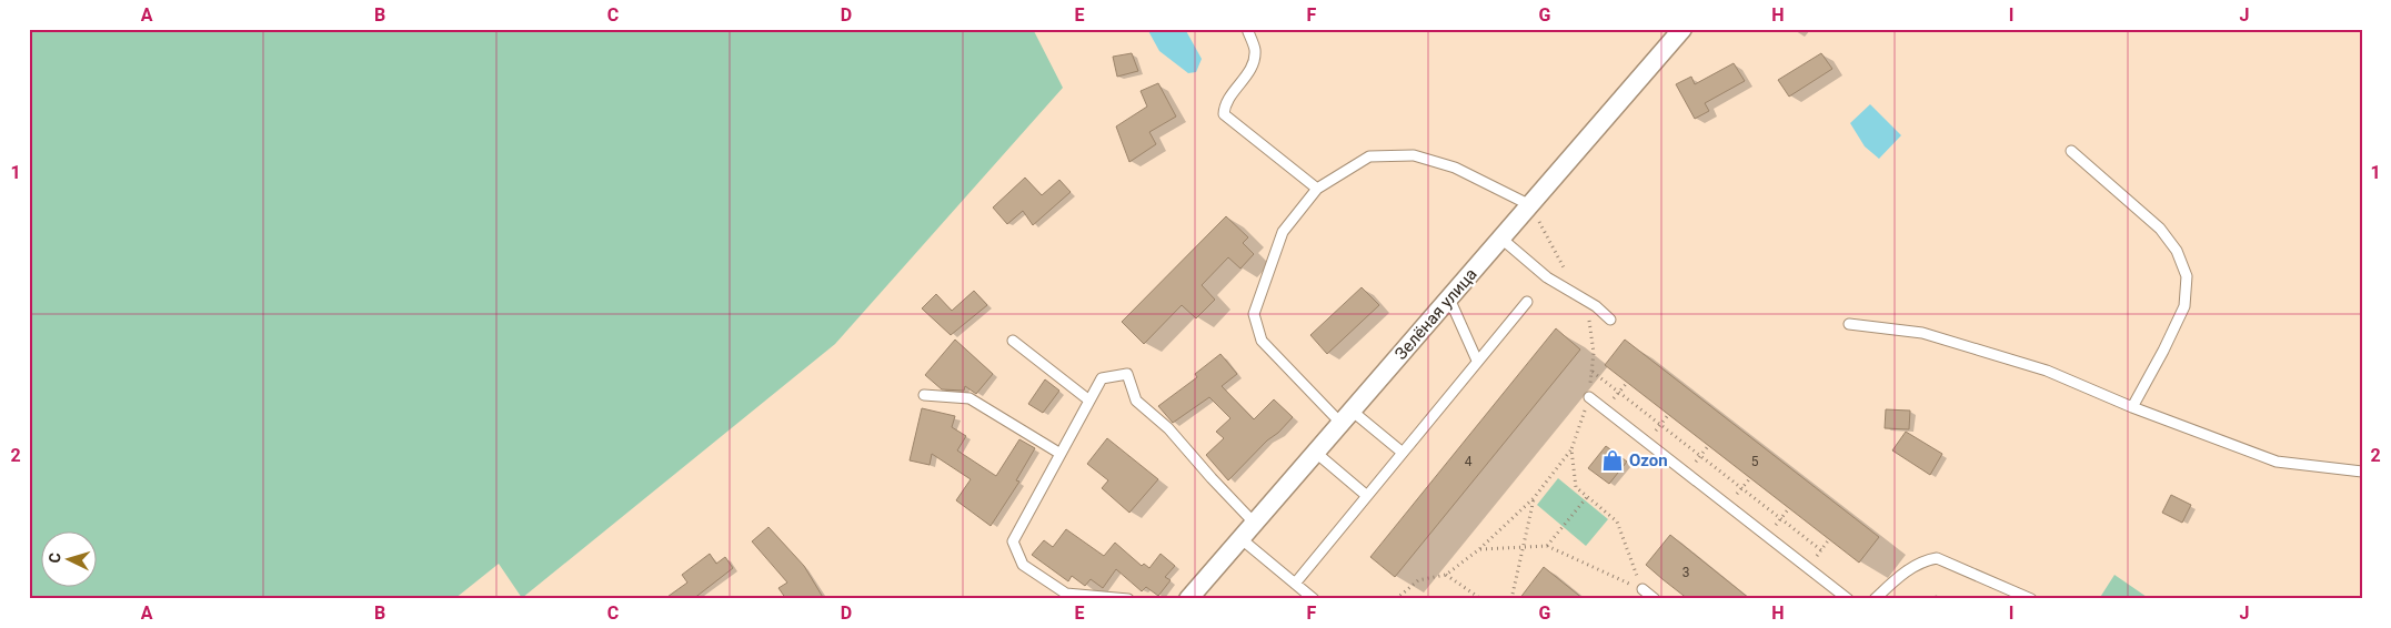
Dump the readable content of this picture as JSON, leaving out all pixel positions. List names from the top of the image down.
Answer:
{
  "streets": {
    "street": ["Зелёная улица"]
  },
  "places": {
    "shop": ["Ozon"]
  },
  "house_numbers": ["4", "5", "3"],
  "north": "left",
  "grid": {
    "columns": [
      "A",
      "B",
      "C",
      "D",
      "E",
      "F",
      "G",
      "H",
      "I",
      "J"
    ],
    "rows": ["1", "2"]
  }
}
